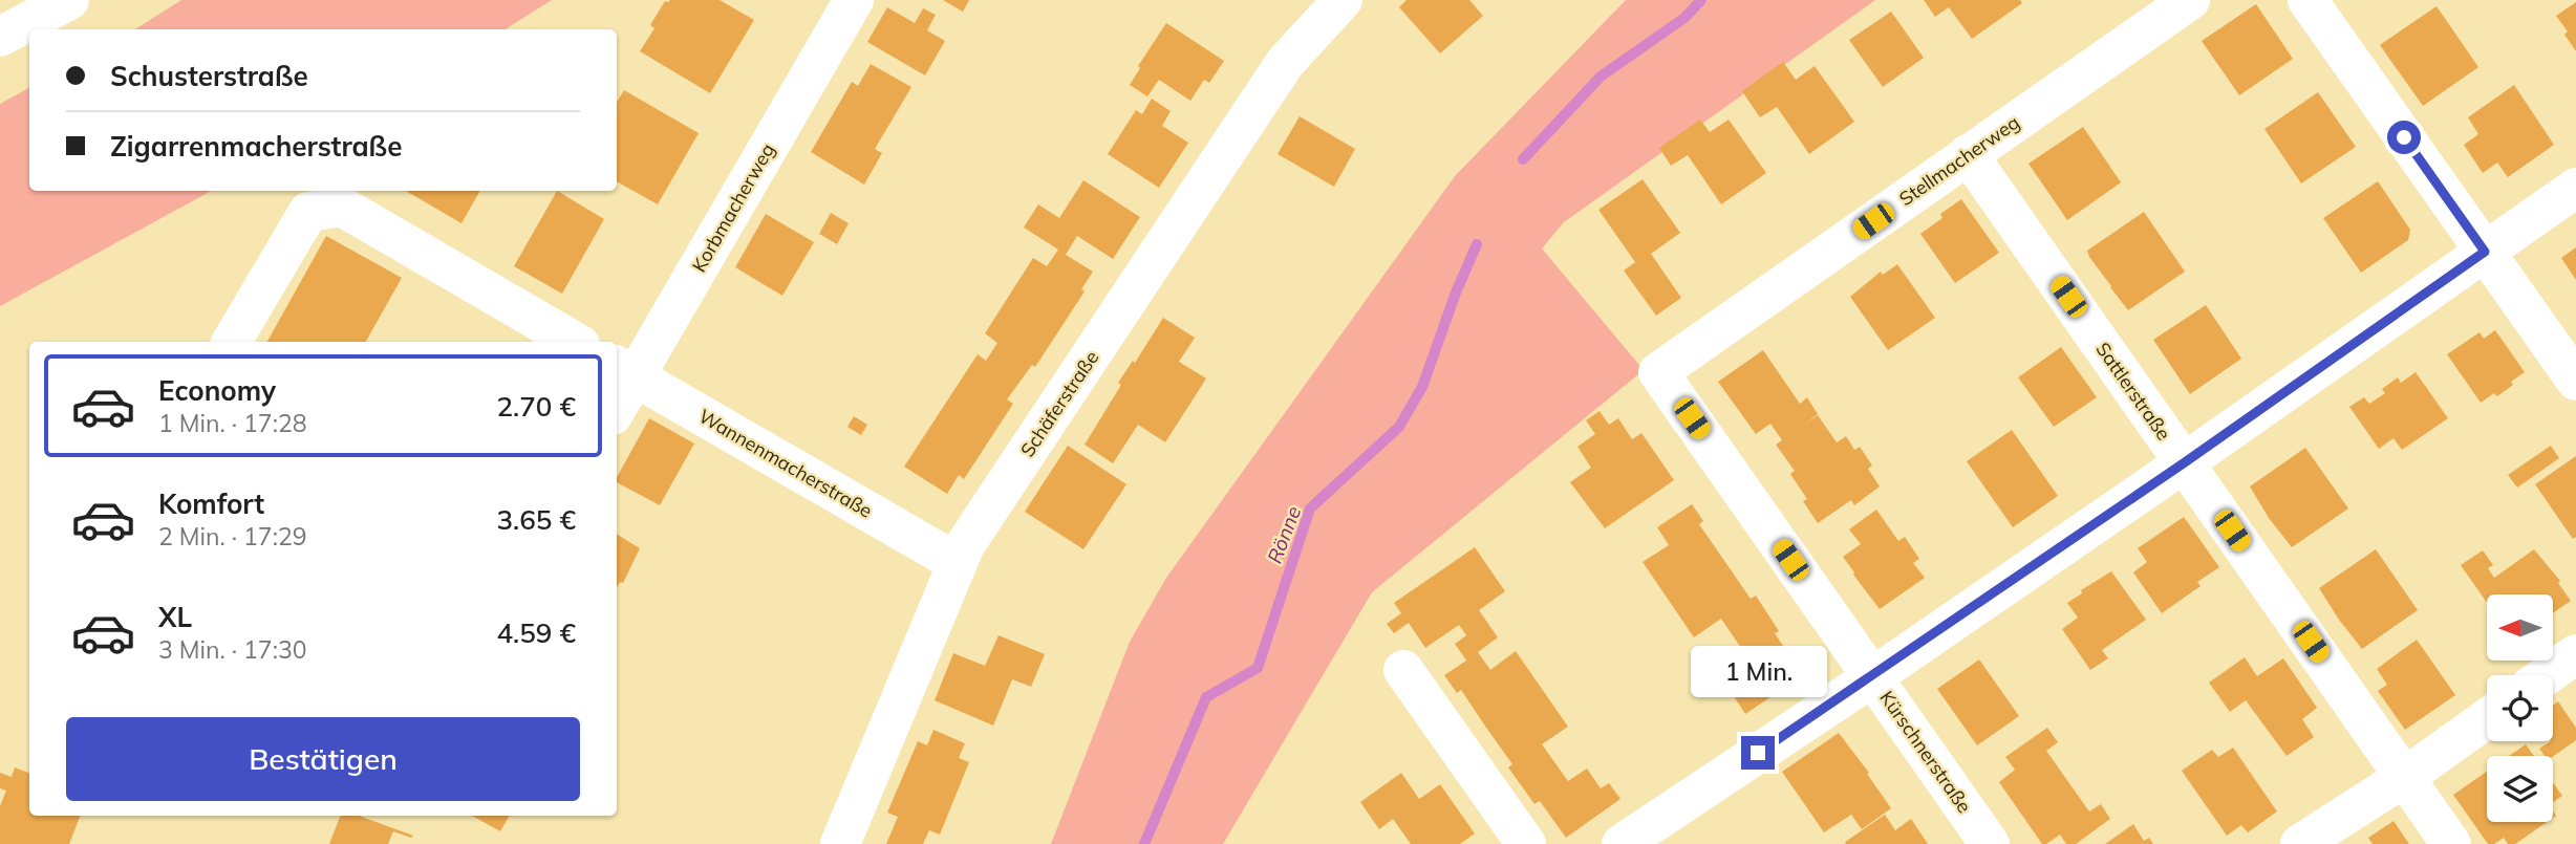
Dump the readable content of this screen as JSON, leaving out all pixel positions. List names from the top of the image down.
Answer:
{
  "streets": {
    "street": [
      "Stellmacherweg",
      "Korbmacherweg",
      "Sattlerstraße",
      "Schäferstraße",
      "Wannenmacherstraße",
      "Kürschnerstraße"
    ]
  },
  "crossings": [
    ["Stellmacherweg", "Sattlerstraße"],
    ["Stellmacherweg", "Kürschnerstraße"],
    ["Korbmacherweg", "Wannenmacherstraße"],
    ["Schäferstraße", "Wannenmacherstraße"]
  ],
  "water": ["Rönne"],
  "north": "left",
  "page": {
    "banner": ["Schusterstraße", "Zigarrenmacherstraße"],
    "list": [
      {
        "name": "Economy",
        "note": "1 Min. · 17:28",
        "value": "2.70 €"
      },
      {
        "name": "Komfort",
        "note": "2 Min. · 17:29",
        "value": "3.65 €"
      },
      {
        "name": "XL",
        "note": "3 Min. · 17:30",
        "value": "4.59 €"
      }
    ],
    "bubble": "1 Min.",
    "buttons": "Bestätigen"
  }
}
